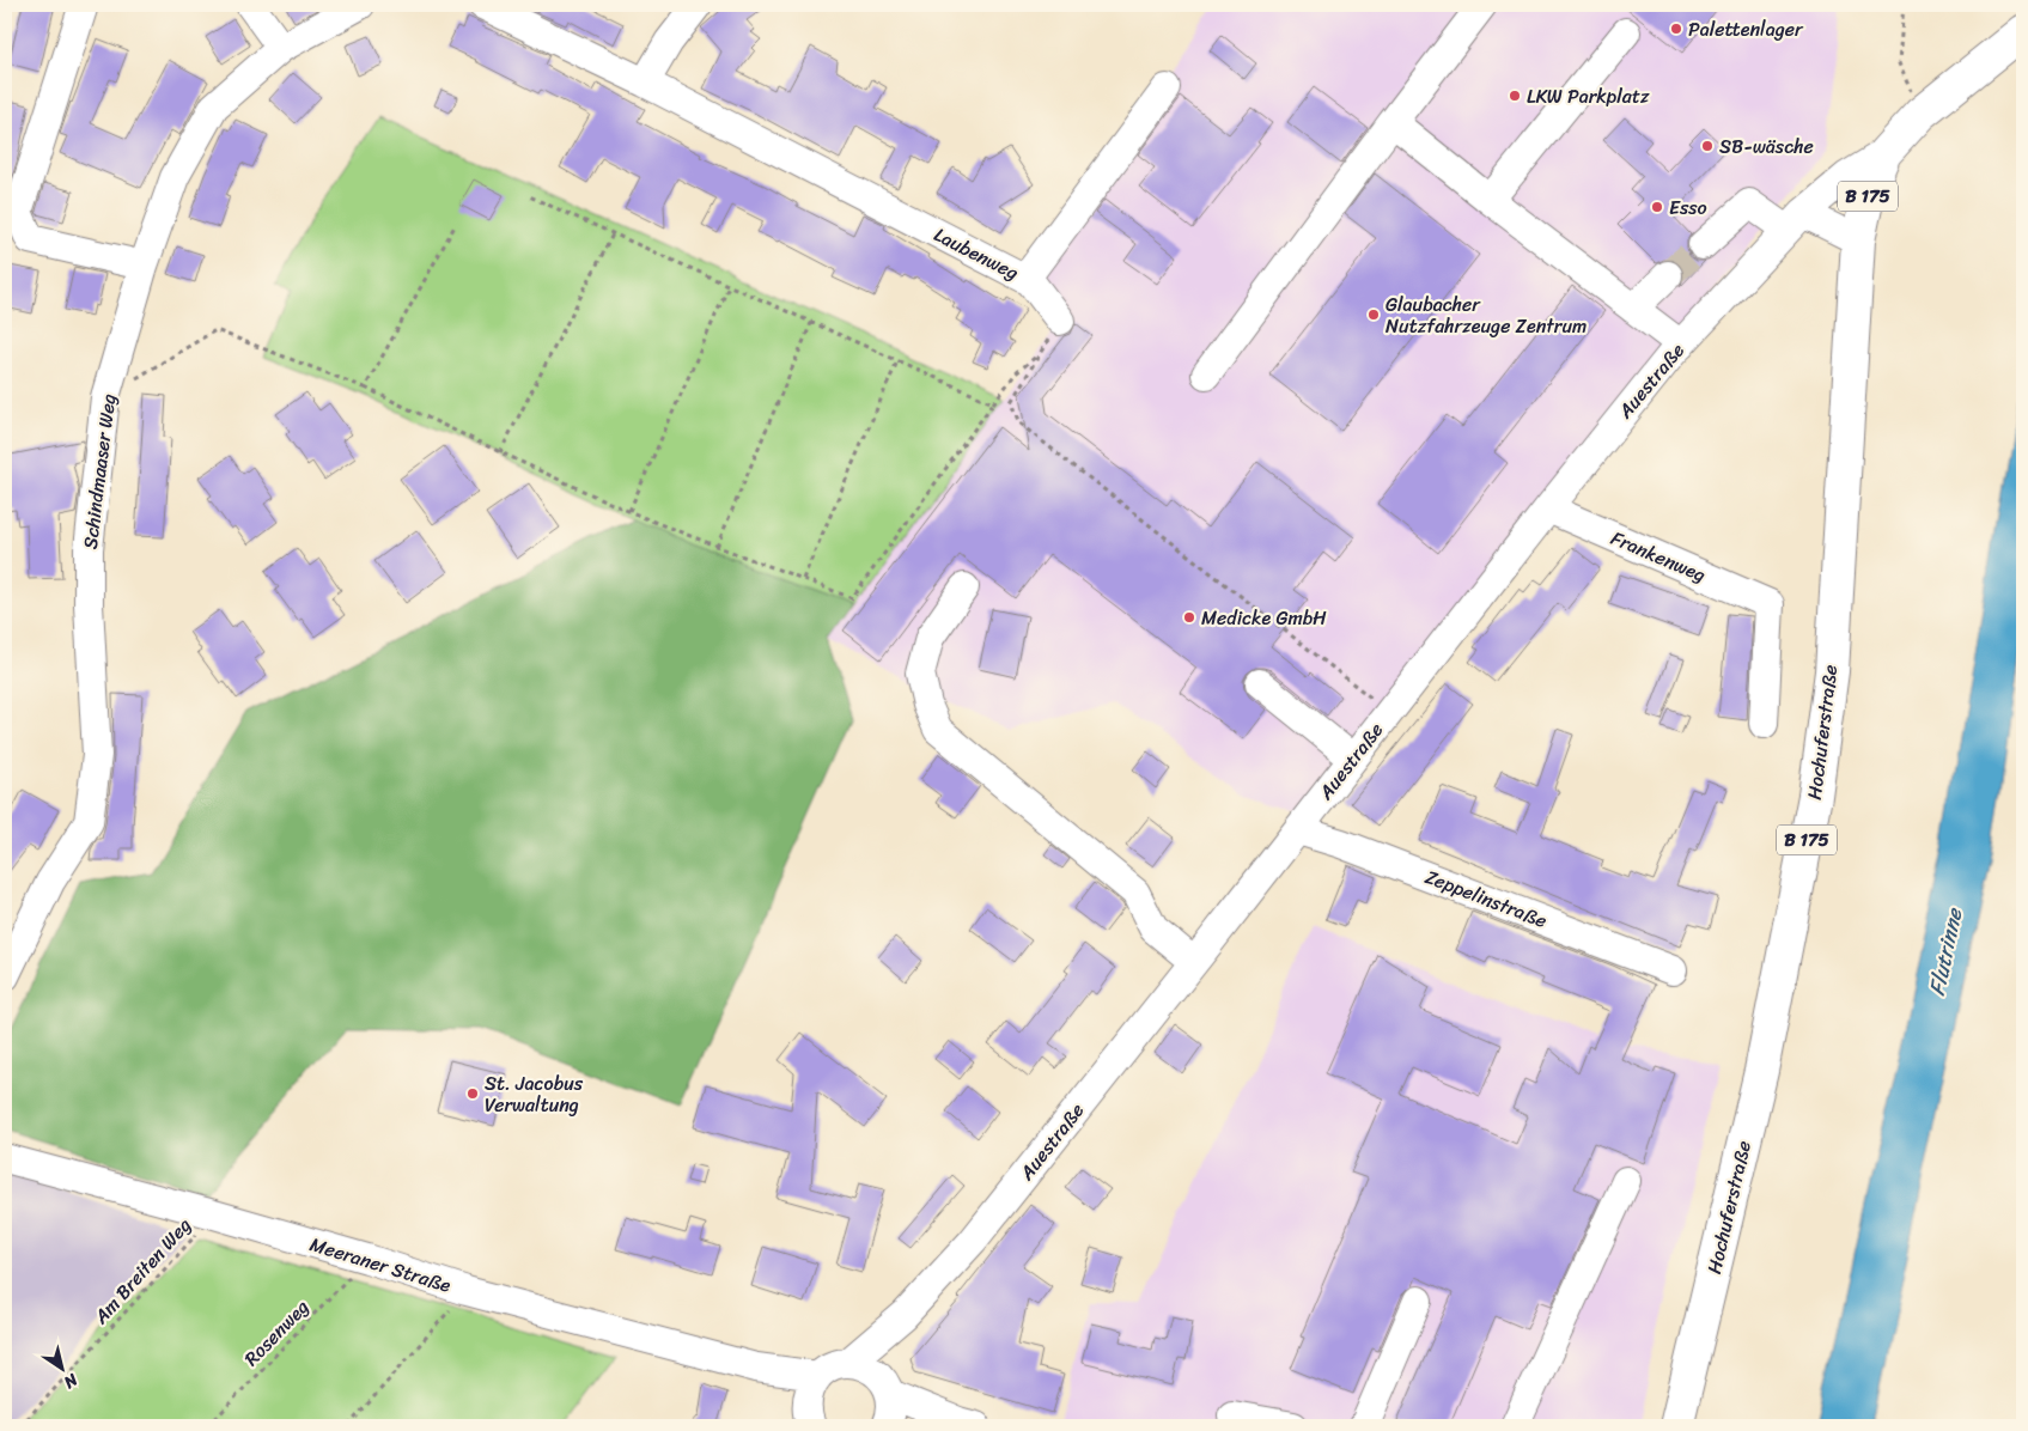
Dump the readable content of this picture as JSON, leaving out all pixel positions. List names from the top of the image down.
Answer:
{
  "streets": {
    "main road": ["B 175", "Hochuferstraße"],
    "street": [
      "Laubenweg",
      "Auestraße",
      "Schindmaaser Weg",
      "Frankenweg",
      "Zeppelinstraße",
      "Meeraner Straße"
    ],
    "path": ["Am Breiten Weg", "Rosenweg"]
  },
  "crossings": [
    ["B 175", "Hochuferstraße"],
    ["Auestraße", "Frankenweg"],
    ["Auestraße", "Hochuferstraße"],
    ["Auestraße", "Zeppelinstraße"],
    ["Auestraße", "Meeraner Straße"],
    ["Meeraner Straße", "Am Breiten Weg"],
    ["Meeraner Straße", "Rosenweg"]
  ],
  "water": ["Flutrinne"],
  "places": [
    "Palettenlager",
    "LKW Parkplatz",
    "SB-wäsche",
    "Esso",
    "Glaubacher Nutzfahrzeuge Zentrum",
    "Medicke GmbH",
    "St. Jacobus Verwaltung"
  ],
  "north": "bottom right"
}
